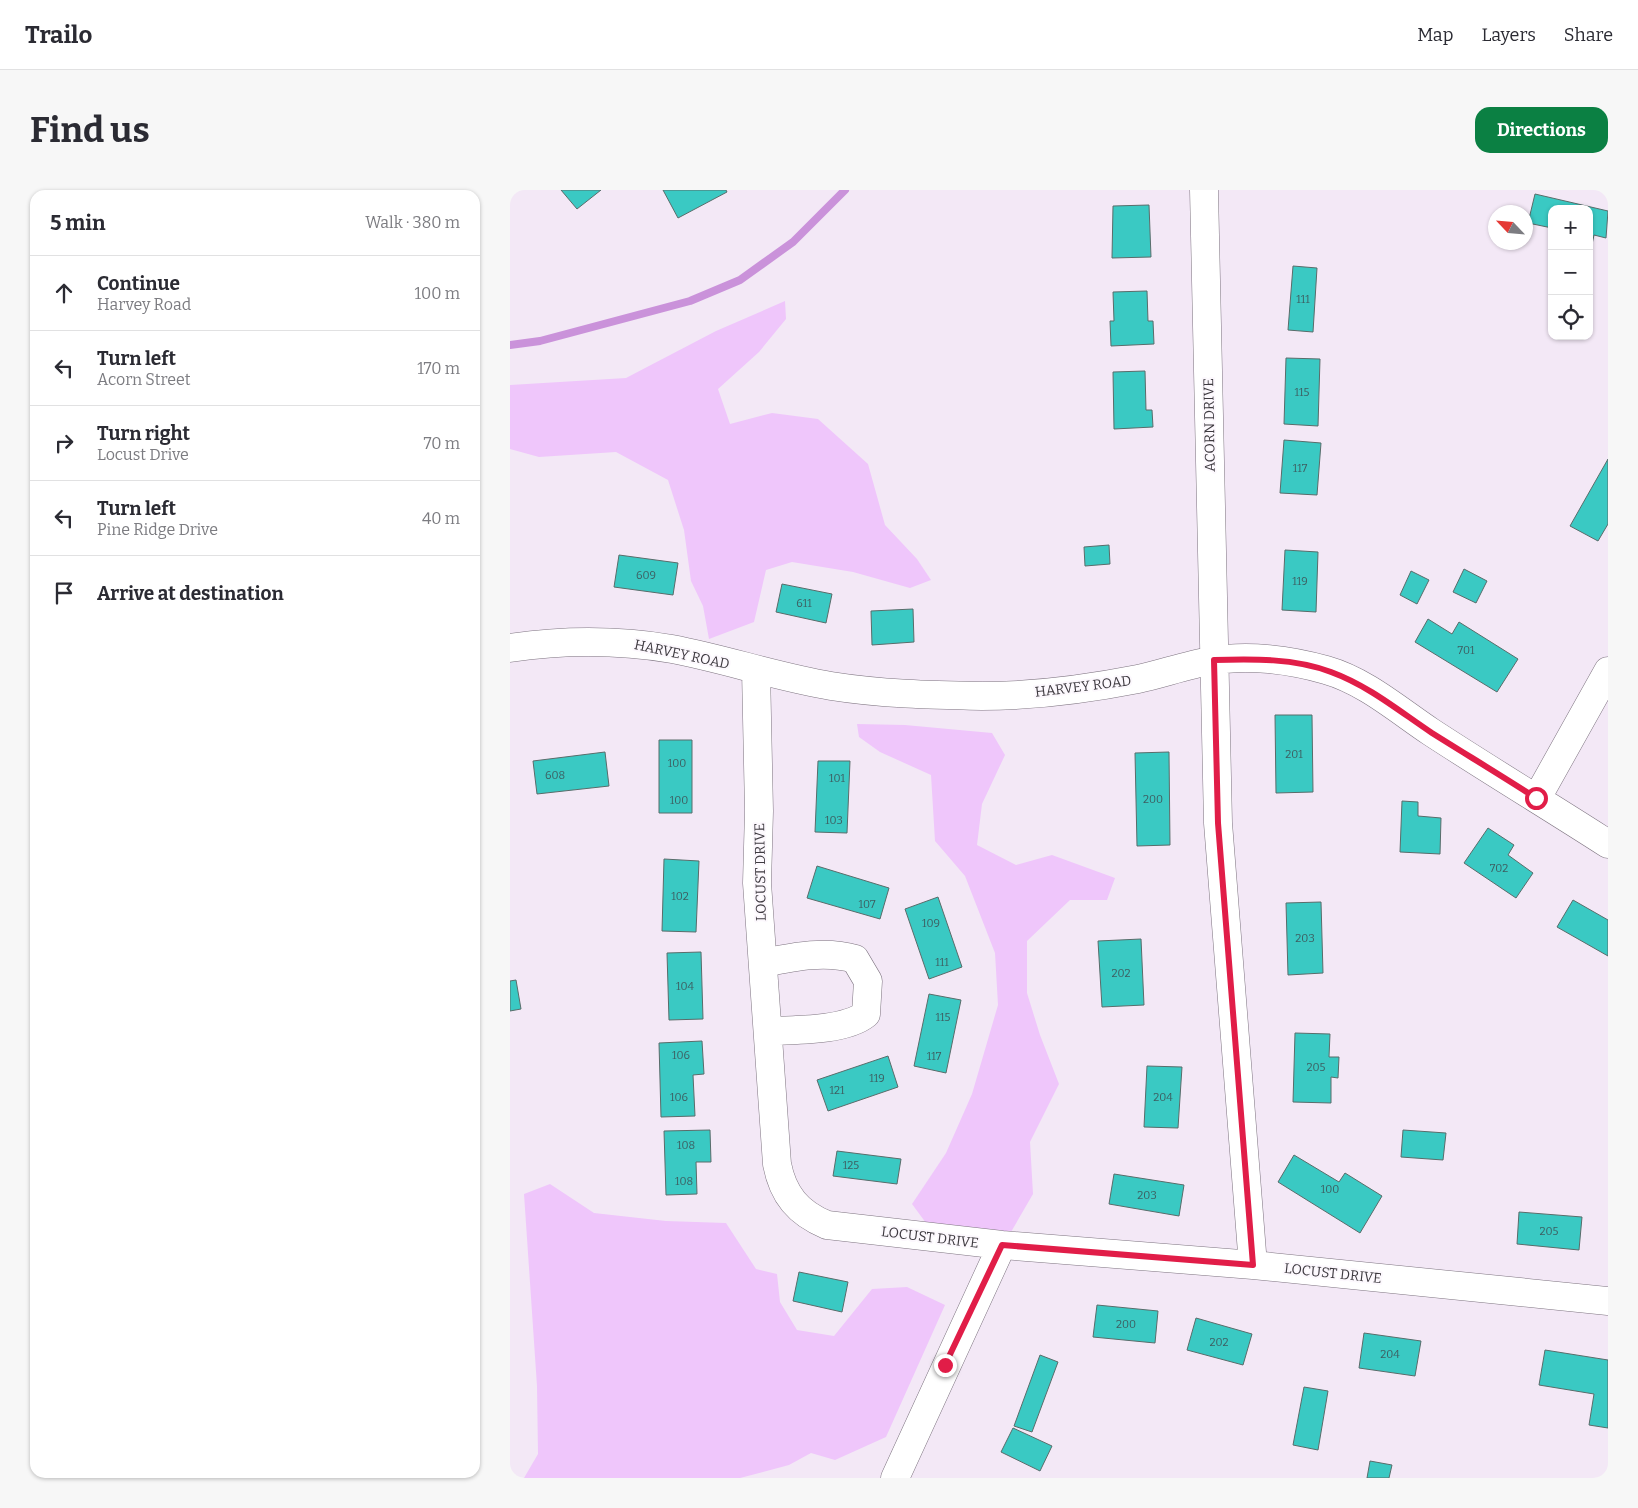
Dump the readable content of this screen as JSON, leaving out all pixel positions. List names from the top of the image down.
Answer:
{
  "streets": {
    "street": ["ACORN DRIVE", "HARVEY ROAD", "LOCUST DRIVE"]
  },
  "crossings": [
    ["ACORN DRIVE", "HARVEY ROAD"],
    ["ACORN DRIVE", "LOCUST DRIVE"],
    ["HARVEY ROAD", "LOCUST DRIVE"]
  ],
  "house_numbers": [
    "111",
    "115",
    "117",
    "609",
    "119",
    "611",
    "701",
    "201",
    "100",
    "608",
    "101",
    "200",
    "100",
    "103",
    "702",
    "102",
    "107",
    "109",
    "203",
    "111",
    "202",
    "104",
    "115",
    "106",
    "117",
    "205",
    "119",
    "121",
    "106",
    "204",
    "108",
    "125",
    "108",
    "100",
    "203",
    "205",
    "200",
    "202",
    "204"
  ],
  "north": "top left",
  "page": {
    "header": "Trailo",
    "nav": ["Map", "Layers", "Share"],
    "buttons": "Directions",
    "title": "Find us",
    "heading": ["5 min", "Walk · 380 m"],
    "map_buttons": ["+", "−"],
    "list": [
      ["Continue", "Harvey Road", "100 m"],
      ["Turn left", "Acorn Street", "170 m"],
      ["Turn right", "Locust Drive", "70 m"],
      ["Turn left", "Pine Ridge Drive", "40 m"],
      "Arrive at destination"
    ]
  }
}
